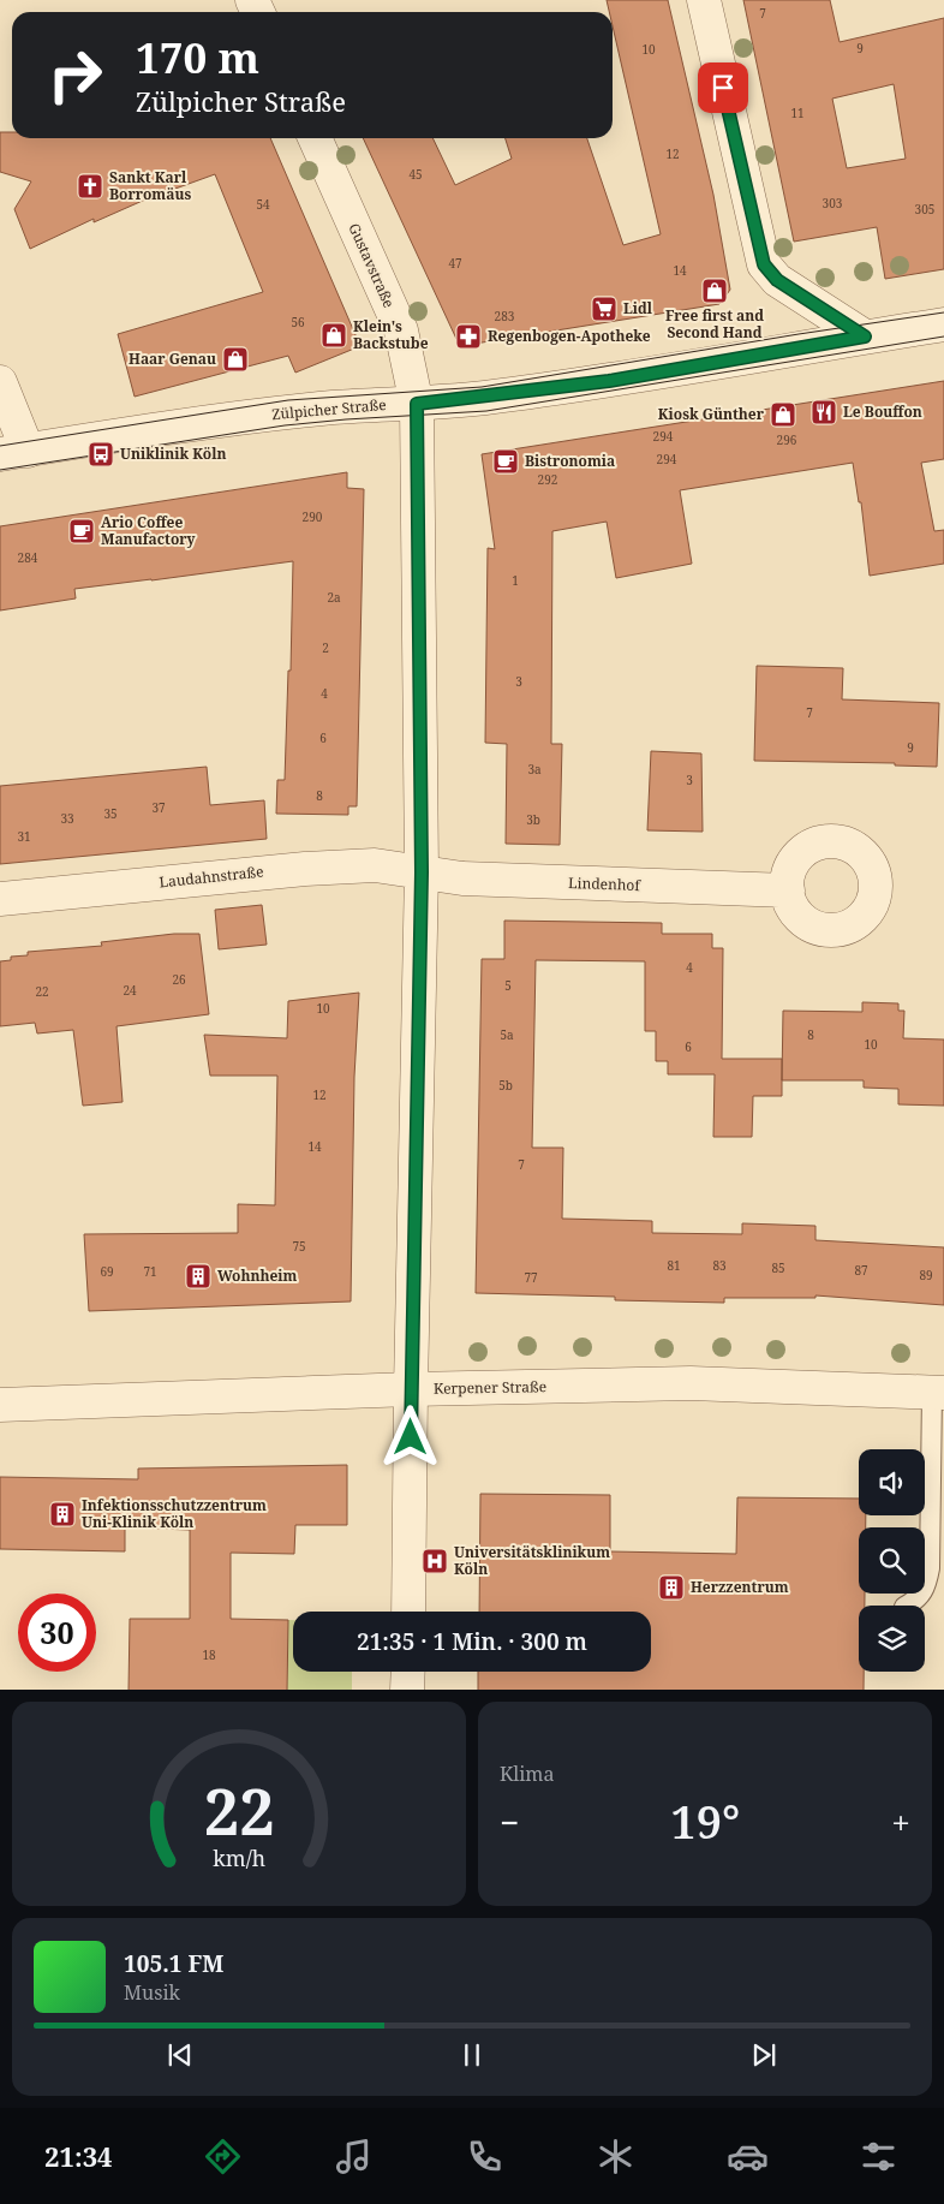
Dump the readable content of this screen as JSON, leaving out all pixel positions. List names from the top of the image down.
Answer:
{
  "streets": {
    "street": [
      "Gustavstraße",
      "Zülpicher Straße",
      "Laudahnstraße",
      "Lindenhof",
      "Kerpener Straße"
    ]
  },
  "crossings": [
    ["Gustavstraße", "Zülpicher Straße"],
    ["Gustavstraße", "Laudahnstraße"],
    ["Gustavstraße", "Lindenhof"],
    ["Gustavstraße", "Kerpener Straße"],
    ["Laudahnstraße", "Lindenhof"]
  ],
  "places": {
    "church": ["Sankt Karl Borromäus"],
    "shop": [
      "Free first and Second Hand",
      "Klein's Backstube",
      "Haar Genau",
      "Kiosk Günther"
    ],
    "supermarket": ["Lidl"],
    "pharmacy": ["Regenbogen-Apotheke"],
    "restaurant": ["Le Bouffon"],
    "bus stop": ["Uniklinik Köln"],
    "cafe": ["Bistronomia", "Ario Coffee Manufactory"],
    "building": ["Wohnheim", "Infektionsschutzzentrum Uni-Klinik Köln", "Herzzentrum"],
    "hospital": ["Universitätsklinikum Köln"]
  },
  "house_numbers": [
    "7",
    "9",
    "10",
    "11",
    "12",
    "45",
    "303",
    "54",
    "305",
    "47",
    "14",
    "283",
    "56",
    "294",
    "296",
    "294",
    "292",
    "290",
    "284",
    "1",
    "2a",
    "2",
    "3",
    "4",
    "7",
    "6",
    "9",
    "3a",
    "3",
    "8",
    "37",
    "35",
    "33",
    "3b",
    "31",
    "4",
    "26",
    "5",
    "24",
    "22",
    "10",
    "5a",
    "8",
    "10",
    "6",
    "5b",
    "12",
    "14",
    "7",
    "75",
    "81",
    "83",
    "85",
    "87",
    "69",
    "71",
    "89",
    "77",
    "18"
  ],
  "page": {
    "turn": ["170 m", "Zülpicher Straße"],
    "limit": "30",
    "trip": "21:35 · 1 Min. · 300 m",
    "tile": "Klima",
    "heat": ["−", "19°", "+"],
    "song": ["105.1 FM", "Musik"],
    "tabs": "21:34",
    "gauge": ["22", "km/h"]
  }
}
